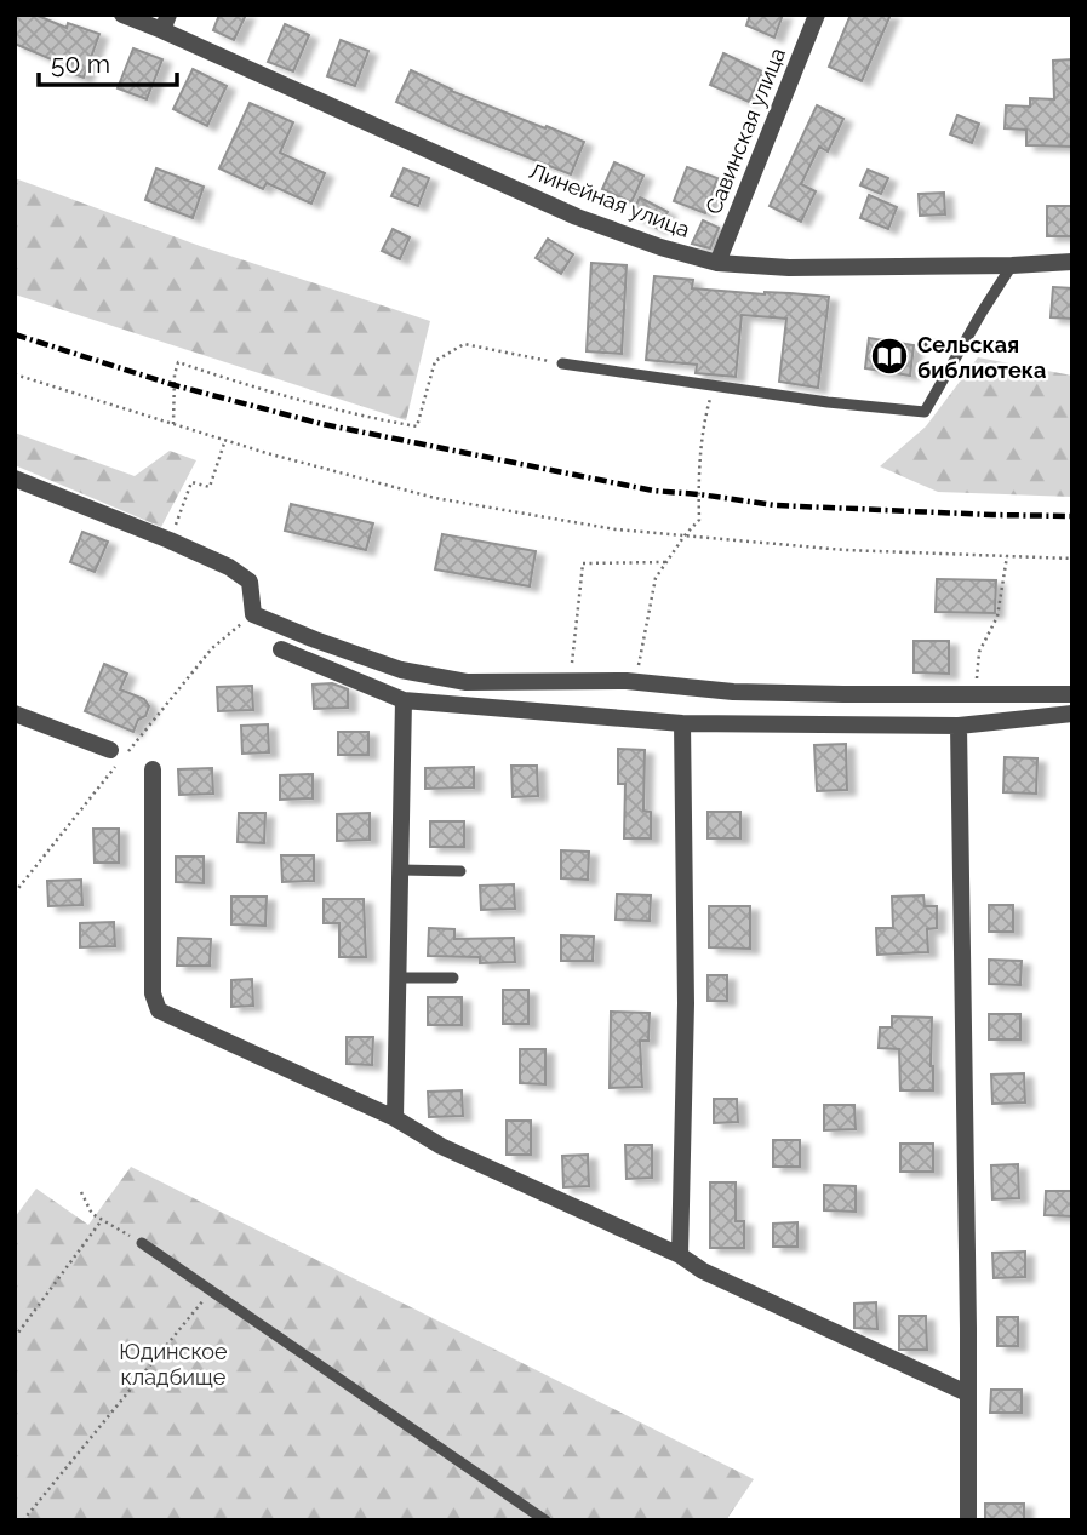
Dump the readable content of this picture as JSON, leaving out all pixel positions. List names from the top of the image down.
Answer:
{
  "streets": {
    "street": ["Савинская улица", "Линейная улица"]
  },
  "crossings": [
    ["Савинская улица", "Линейная улица"]
  ],
  "parks": ["Юдинское кладбище"],
  "places": {
    "library": ["Сельская библиотека"]
  },
  "scale_bar": "50 m"
}
